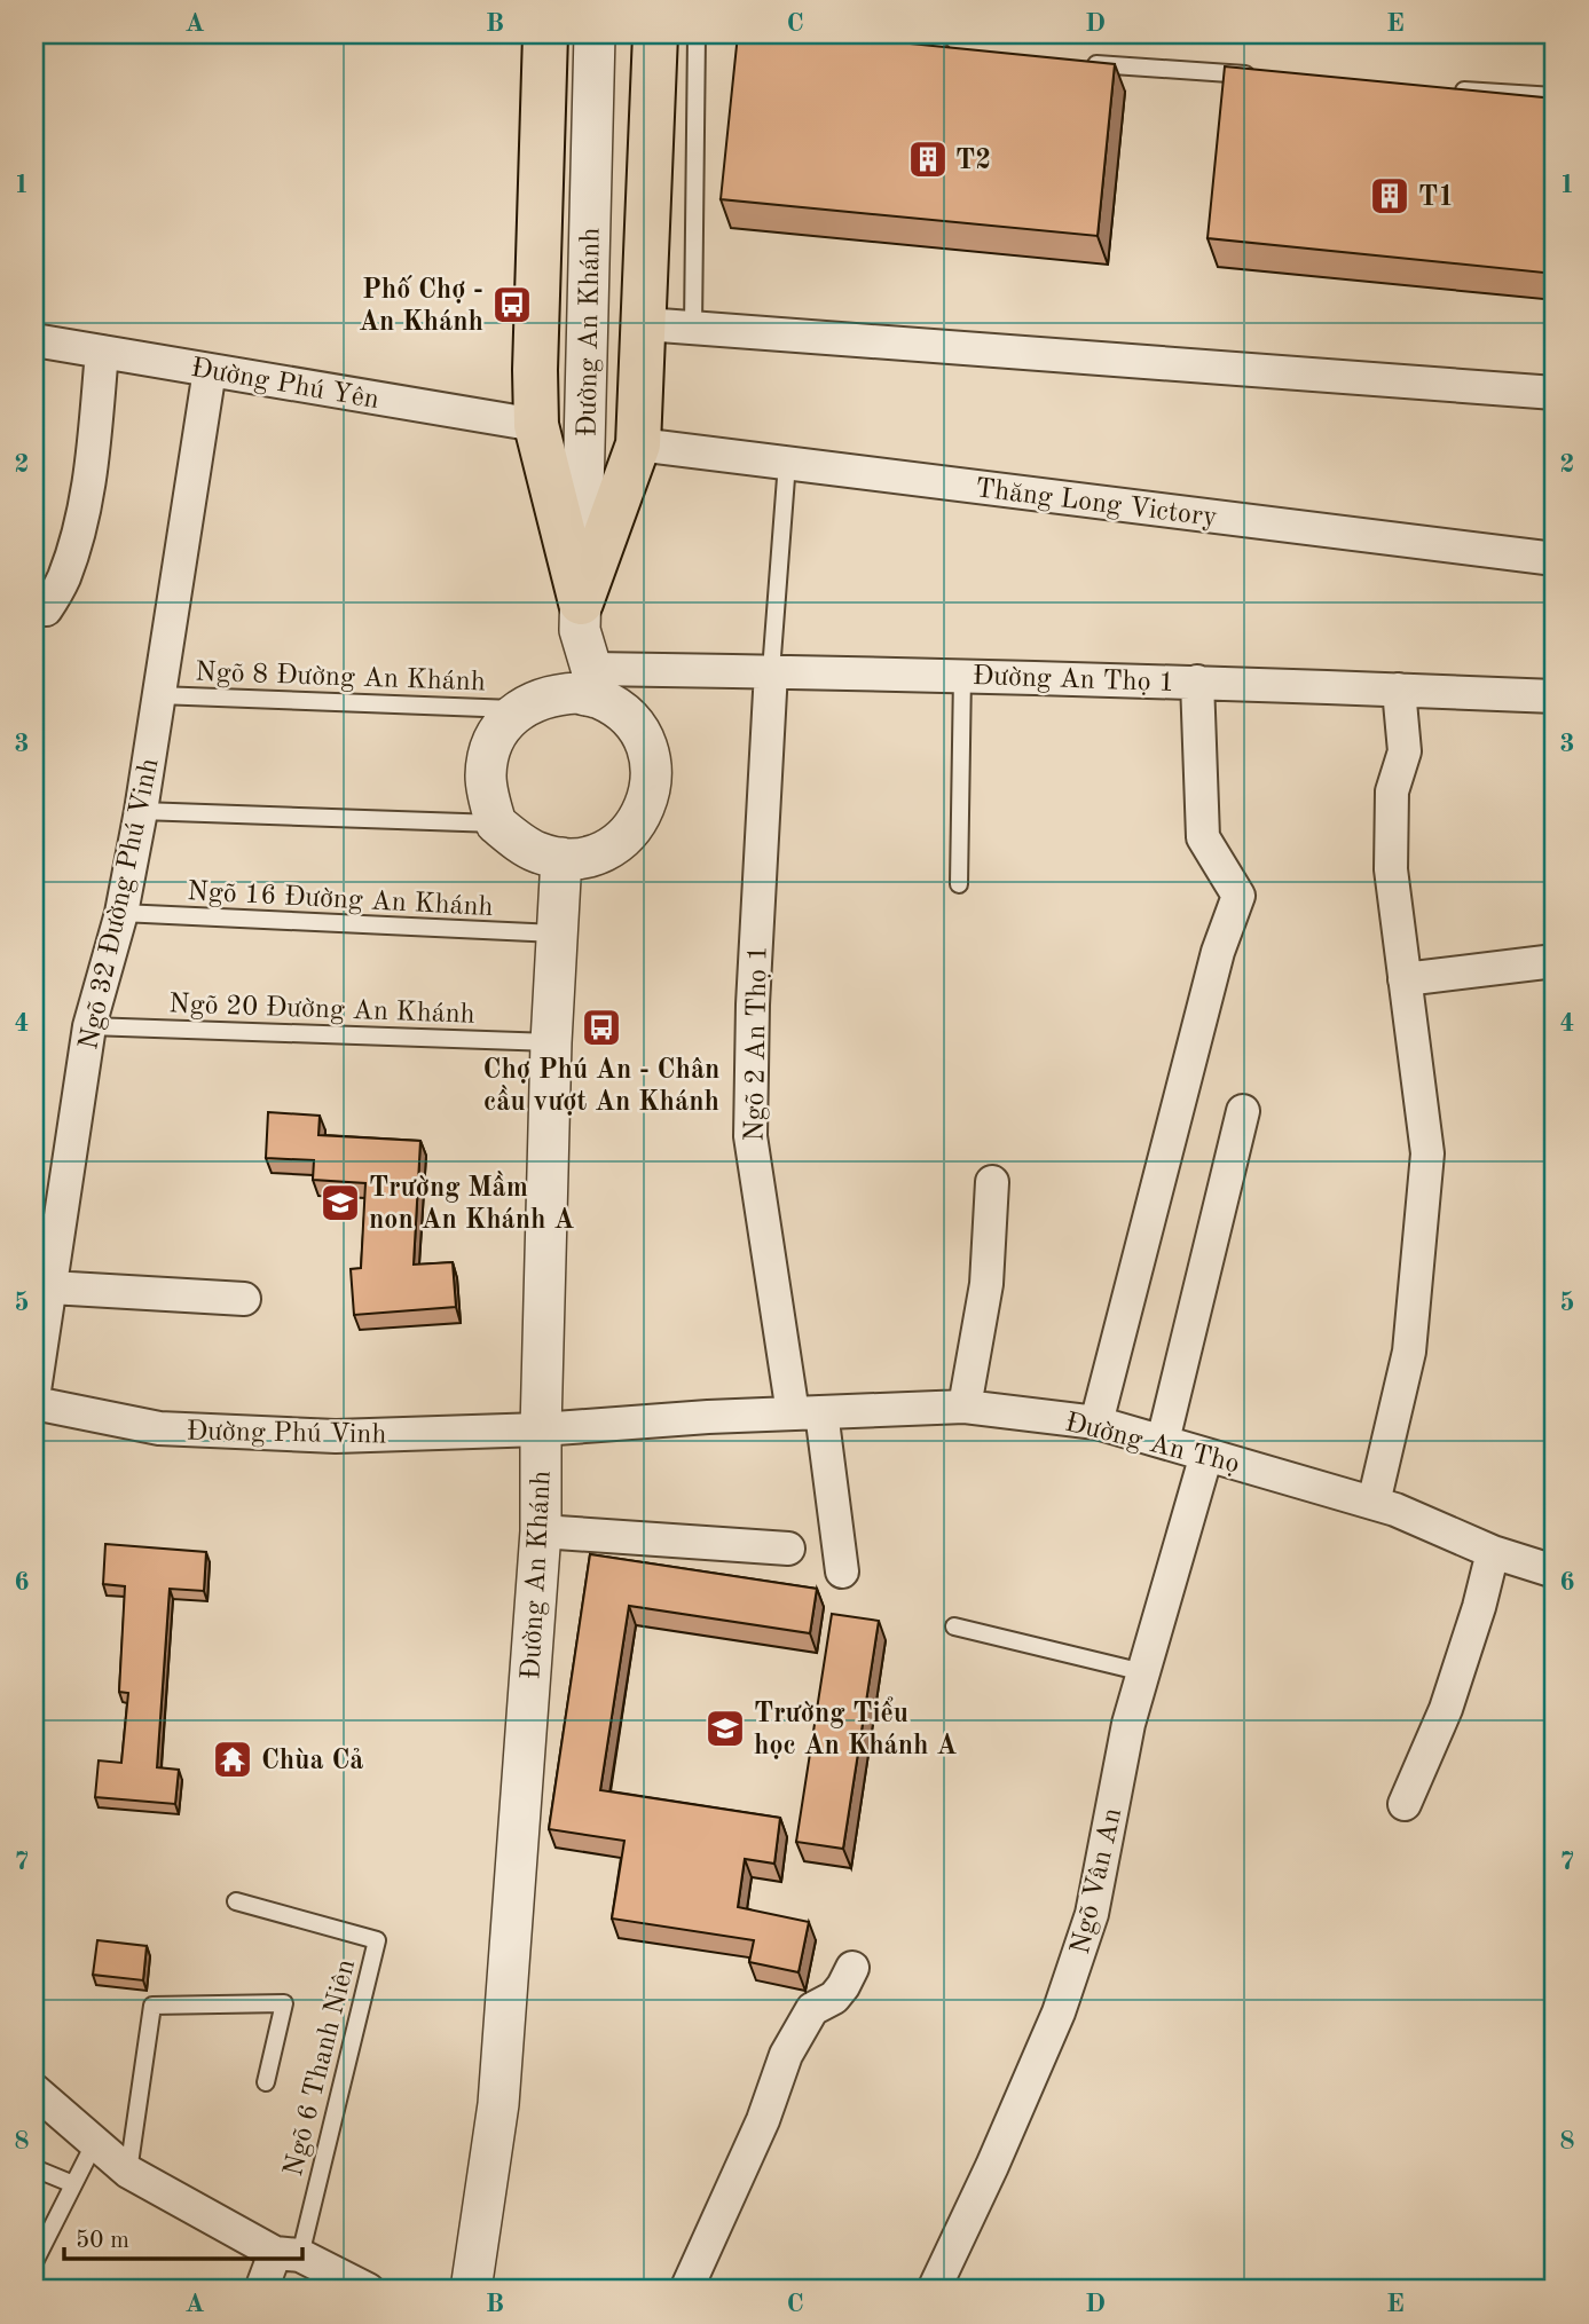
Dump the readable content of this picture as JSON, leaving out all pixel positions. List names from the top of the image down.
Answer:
{
  "streets": {
    "street": [
      "Đường An Khánh",
      "Đường Phú Yên",
      "Thăng Long Victory",
      "Đường An Thọ 1",
      "Ngõ 32 Đường Phú Vinh",
      "Ngõ 2 An Thọ 1",
      "Đường Phú Vinh",
      "Đường An Thọ",
      "Ngõ Vân An"
    ],
    "lane": [
      "Ngõ 8 Đường An Khánh",
      "Ngõ 16 Đường An Khánh",
      "Ngõ 20 Đường An Khánh",
      "Ngõ 6 Thanh Niên"
    ]
  },
  "crossings": [
    ["Đường An Khánh", "Ngõ 8 Đường An Khánh"],
    ["Đường An Khánh", "Đường An Thọ 1"],
    ["Đường An Khánh", "Ngõ 16 Đường An Khánh"],
    ["Đường An Khánh", "Ngõ 20 Đường An Khánh"],
    ["Đường An Khánh", "Đường Phú Vinh"],
    ["Đường An Khánh", "Đường An Thọ"],
    ["Đường Phú Yên", "Ngõ 32 Đường Phú Vinh"],
    ["Ngõ 8 Đường An Khánh", "Đường An Thọ 1"],
    ["Ngõ 8 Đường An Khánh", "Ngõ 32 Đường Phú Vinh"],
    ["Đường An Thọ 1", "Ngõ 2 An Thọ 1"],
    ["Ngõ 16 Đường An Khánh", "Ngõ 32 Đường Phú Vinh"],
    ["Ngõ 32 Đường Phú Vinh", "Ngõ 20 Đường An Khánh"],
    ["Ngõ 2 An Thọ 1", "Đường An Thọ"],
    ["Đường Phú Vinh", "Đường An Thọ"],
    ["Đường An Thọ", "Ngõ Vân An"]
  ],
  "places": {
    "building": ["T2", "T1"],
    "bus stop": ["Phố Chợ - An Khánh", "Chợ Phú An - Chân cầu vượt An Khánh"],
    "school or university": ["Trường Mầm non An Khánh A", "Trường Tiểu học An Khánh A"],
    "temple": ["Chùa Cả"]
  },
  "scale_bar": "50 m",
  "grid": {
    "columns": [
      "A",
      "B",
      "C",
      "D",
      "E"
    ],
    "rows": [
      "1",
      "2",
      "3",
      "4",
      "5",
      "6",
      "7",
      "8"
    ]
  }
}
